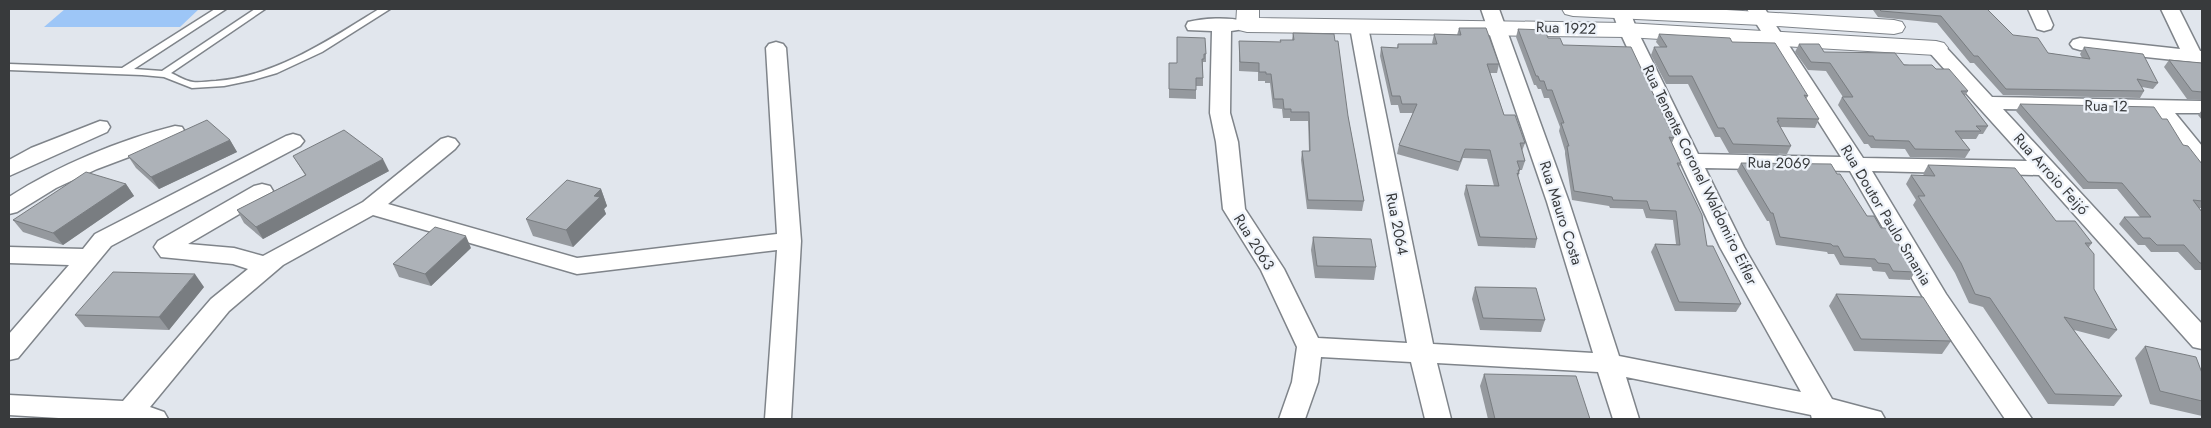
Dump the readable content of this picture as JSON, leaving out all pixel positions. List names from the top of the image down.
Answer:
{
  "streets": {
    "street": [
      "Rua 1922",
      "Rua 12",
      "Rua 2069",
      "Rua Arroio Feijó",
      "Rua Tenente Coronel Waldomiro Eifler",
      "Rua Mauro Costa",
      "Rua Doutor Paulo Smania",
      "Rua 2064",
      "Rua 2063"
    ]
  },
  "crossings": [
    ["Rua 1922", "Rua Arroio Feijó"],
    ["Rua 1922", "Rua Tenente Coronel Waldomiro Eifler"],
    ["Rua 1922", "Rua Mauro Costa"],
    ["Rua 1922", "Rua Doutor Paulo Smania"],
    ["Rua 1922", "Rua 2064"],
    ["Rua 1922", "Rua 2063"],
    ["Rua 12", "Rua Arroio Feijó"],
    ["Rua 2069", "Rua Arroio Feijó"],
    ["Rua 2069", "Rua Tenente Coronel Waldomiro Eifler"],
    ["Rua 2069", "Rua Doutor Paulo Smania"]
  ]
}
